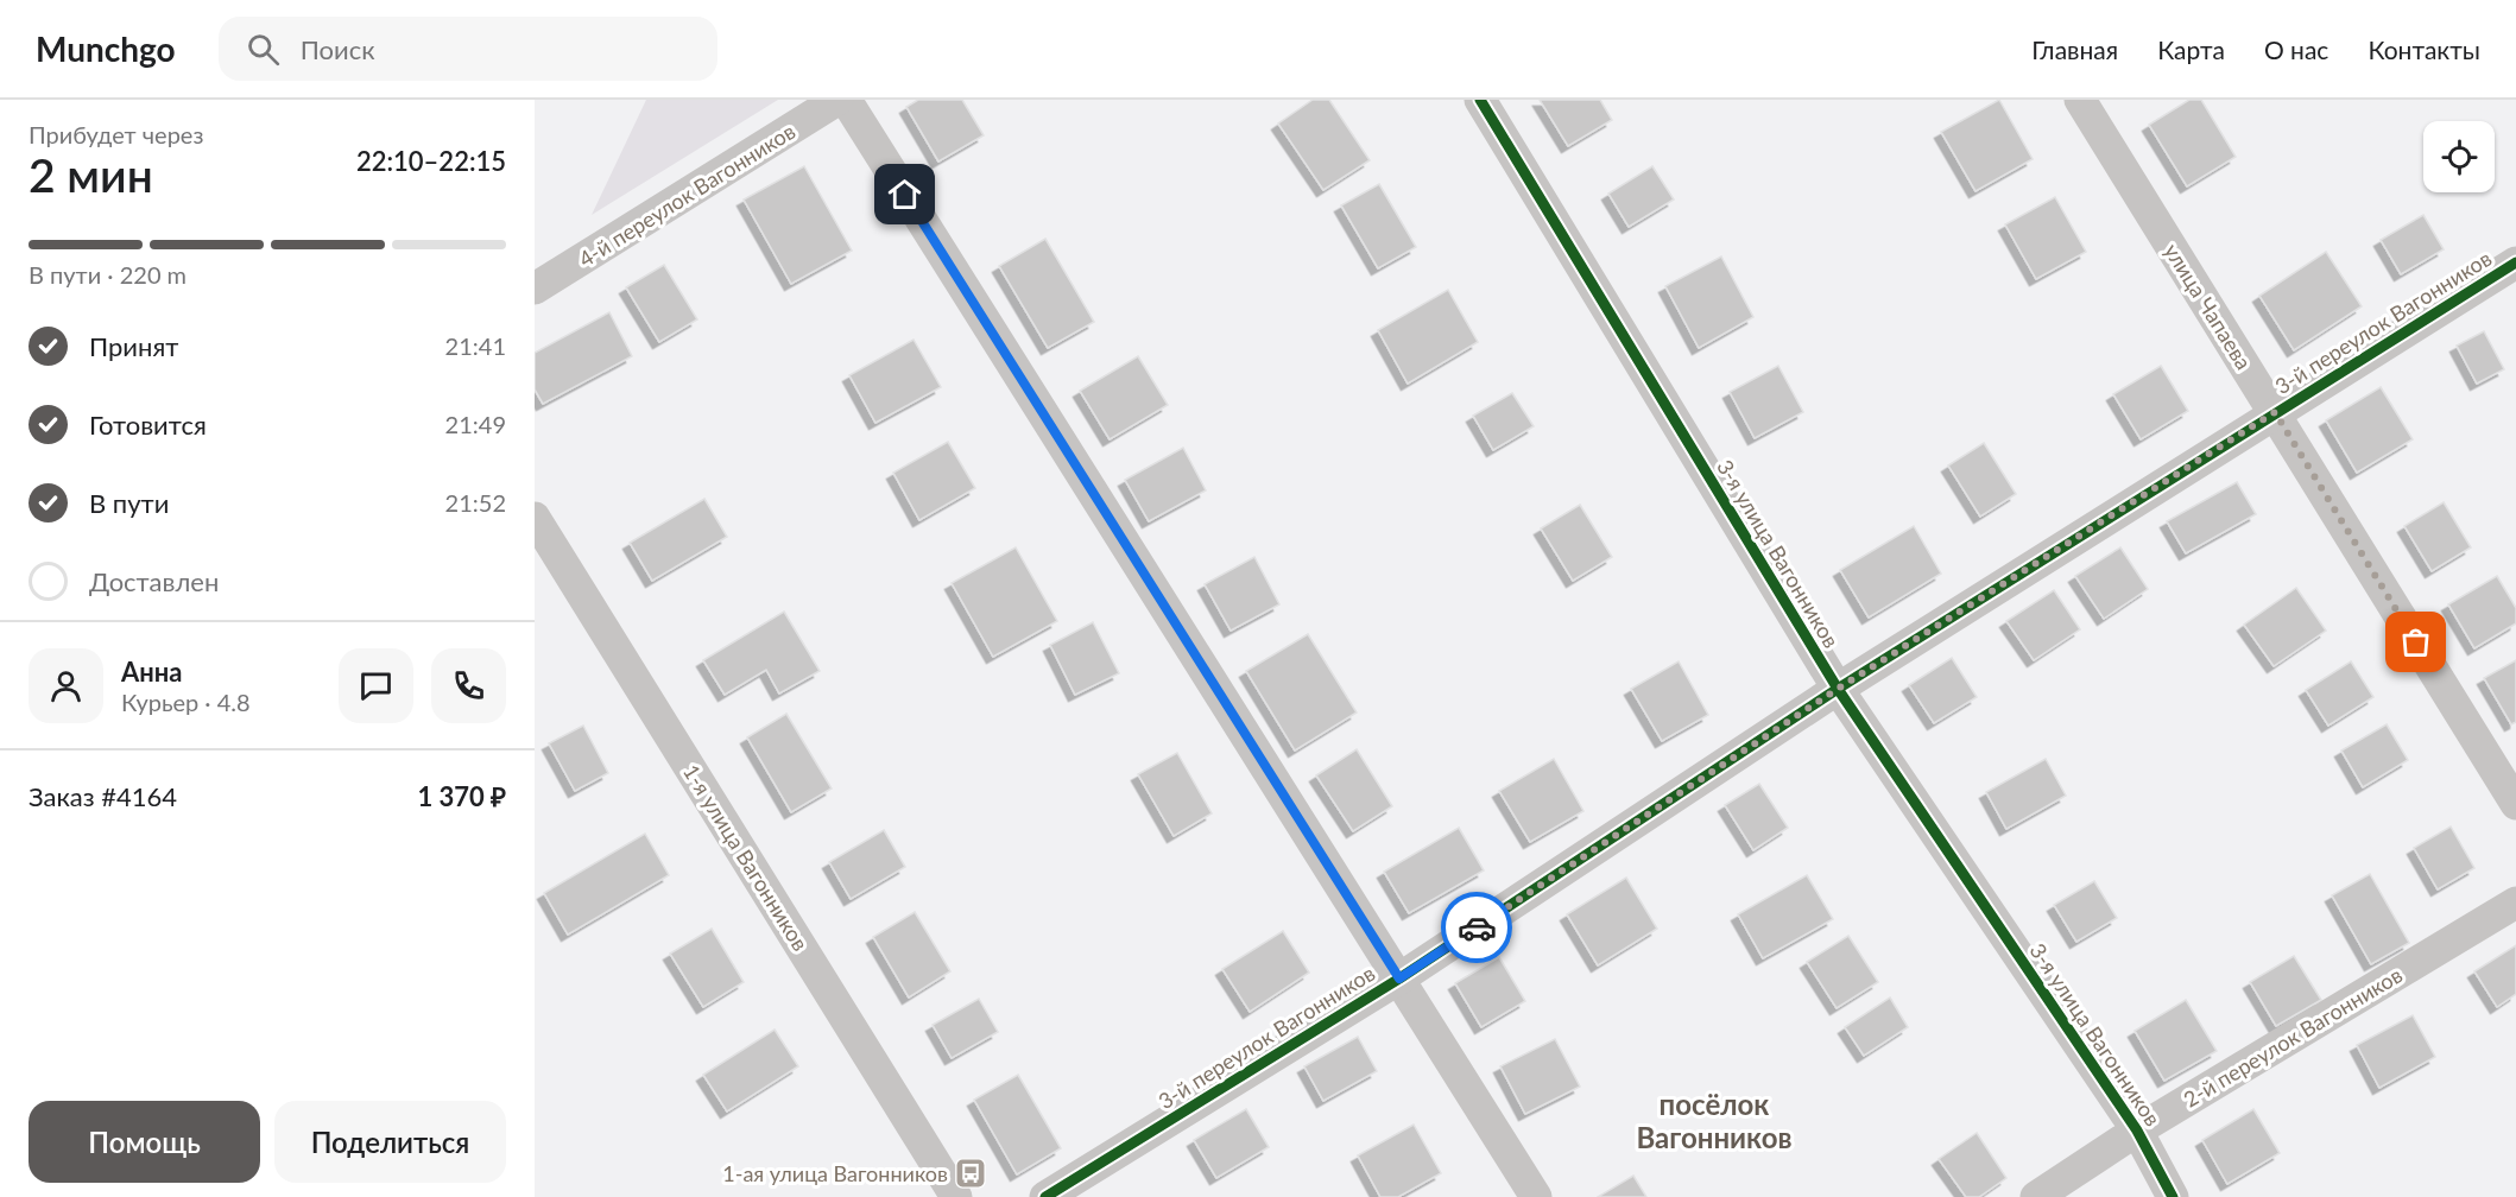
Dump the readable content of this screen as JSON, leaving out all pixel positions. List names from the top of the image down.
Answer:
{
  "streets": {
    "street": [
      "4-й переулок Вагонников",
      "улица Чапаева",
      "3-й переулок Вагонников",
      "3-я улица Вагонников",
      "1-я улица Вагонников",
      "2-й переулок Вагонников"
    ]
  },
  "crossings": [
    ["улица Чапаева", "3-й переулок Вагонников"],
    ["3-й переулок Вагонников", "3-я улица Вагонников"],
    ["3-я улица Вагонников", "2-й переулок Вагонников"]
  ],
  "districts": ["посёлок Вагонников"],
  "places": {
    "bus stop": ["1-ая улица Вагонников"]
  },
  "page": {
    "header": "Munchgo",
    "search": "Поиск",
    "nav": [
      "Главная",
      "Карта",
      "О нас",
      "Контакты"
    ],
    "heading": ["2 мин", "Прибудет через", "22:10–22:15"],
    "panel": [
      "Анна",
      "Курьер · 4.8",
      "Заказ #4164",
      "1 370 ₽"
    ],
    "bar": "В пути · 220 m",
    "list": [
      ["Принят", "21:41"],
      ["Готовится", "21:49"],
      ["В пути", "21:52"],
      "Доставлен"
    ],
    "buttons": ["Помощь", "Поделиться"]
  }
}
